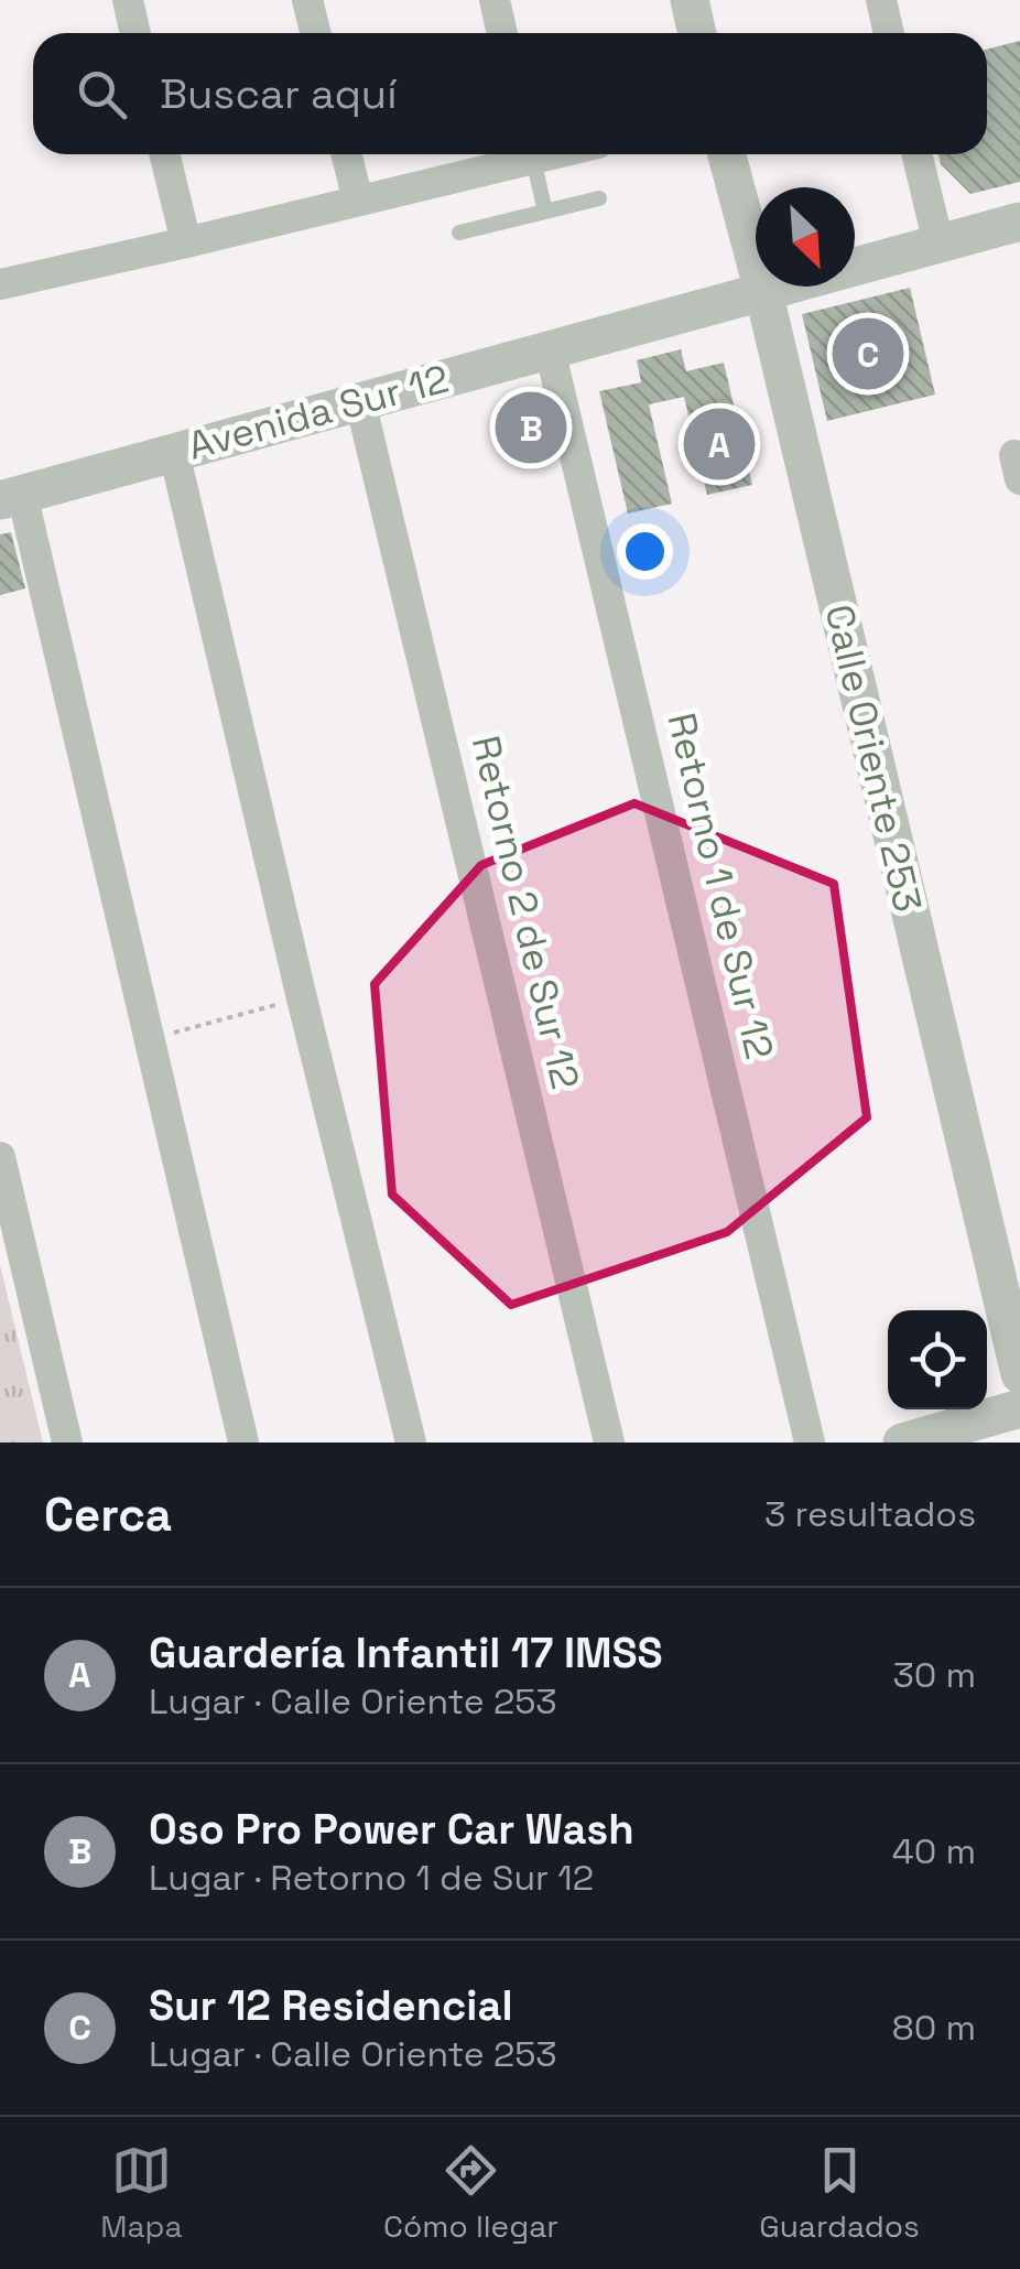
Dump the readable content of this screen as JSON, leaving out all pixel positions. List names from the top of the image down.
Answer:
{
  "streets": {
    "street": [
      "Avenida Sur 12",
      "Calle Oriente 253",
      "Retorno 1 de Sur 12",
      "Retorno 2 de Sur 12"
    ]
  },
  "crossings": [
    ["Avenida Sur 12", "Calle Oriente 253"],
    ["Avenida Sur 12", "Retorno 1 de Sur 12"],
    ["Avenida Sur 12", "Retorno 2 de Sur 12"]
  ],
  "north": "bottom right",
  "page": {
    "search": "Buscar aquí",
    "pins": ["C", "B", "A"],
    "heading": ["Cerca", "3 resultados"],
    "list": [
      {
        "mark": "A",
        "name": "Guardería Infantil 17 IMSS",
        "note": "Lugar · Calle Oriente 253",
        "value": "30 m"
      },
      {
        "mark": "B",
        "name": "Oso Pro Power Car Wash",
        "note": "Lugar · Retorno 1 de Sur 12",
        "value": "40 m"
      },
      {
        "mark": "C",
        "name": "Sur 12 Residencial",
        "note": "Lugar · Calle Oriente 253",
        "value": "80 m"
      }
    ],
    "nav": ["Mapa", "Cómo llegar", "Guardados"]
  }
}
